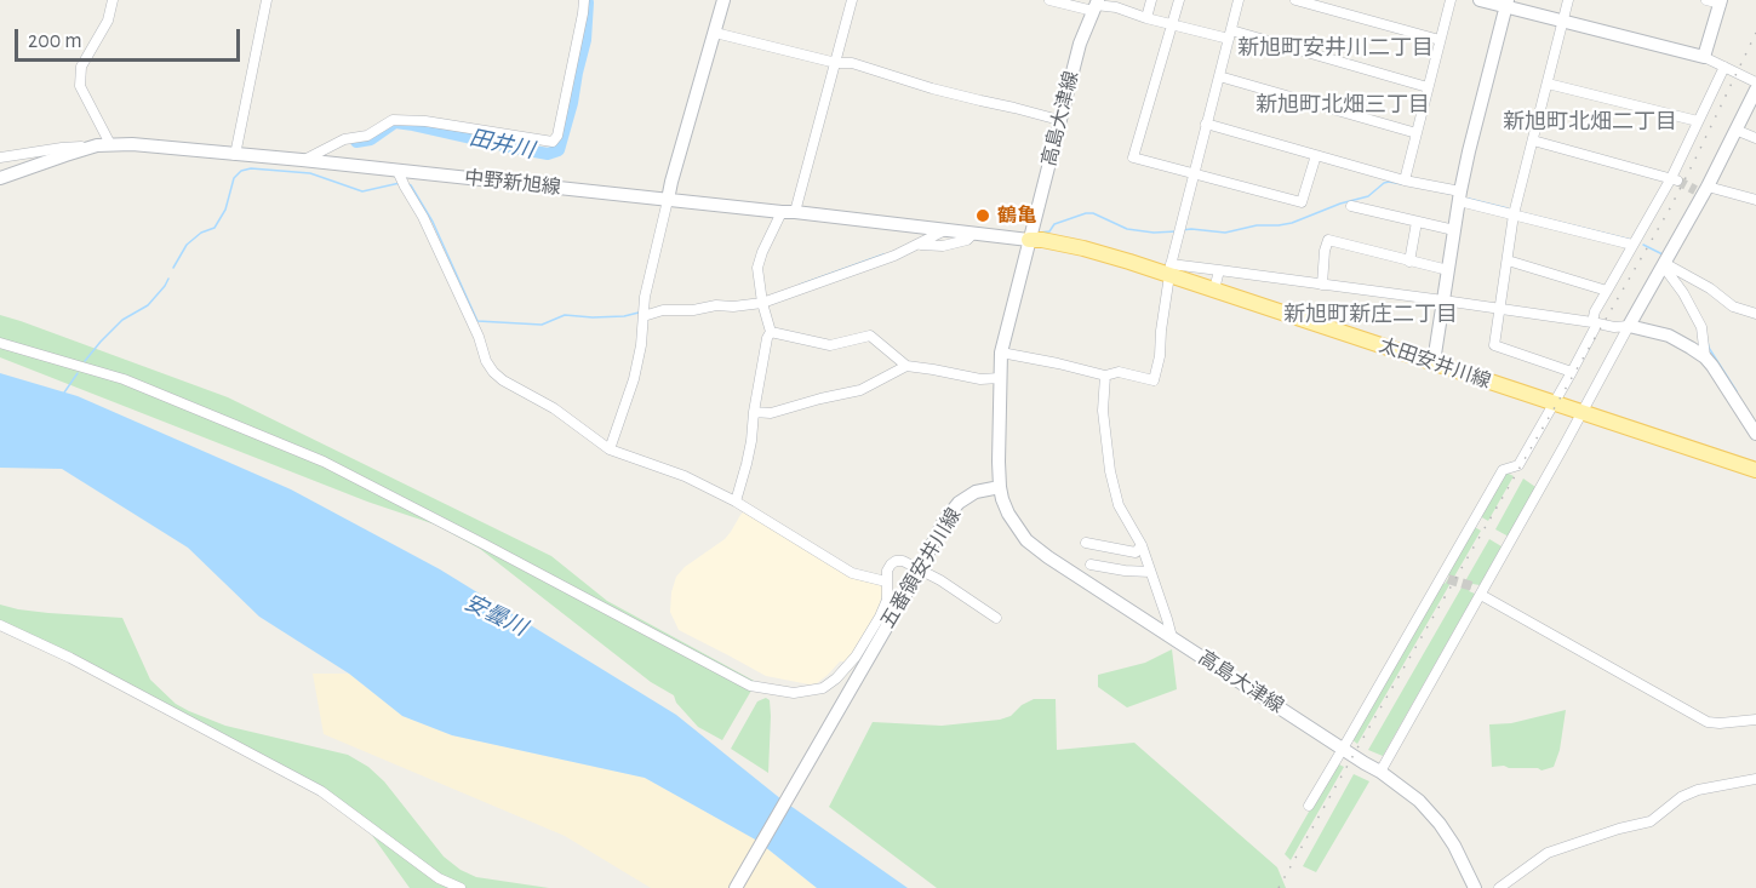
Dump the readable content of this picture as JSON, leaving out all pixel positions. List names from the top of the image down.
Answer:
{
  "streets": {
    "main road": [
      "高島大津線",
      "中野新旭線",
      "太田安井川線",
      "五番領安井川線"
    ]
  },
  "crossings": [
    ["高島大津線", "中野新旭線"],
    ["高島大津線", "太田安井川線"],
    ["高島大津線", "五番領安井川線"],
    ["中野新旭線", "太田安井川線"]
  ],
  "districts": [
    "新旭町安井川二丁目",
    "新旭町北畑三丁目",
    "新旭町北畑二丁目",
    "新旭町新庄二丁目"
  ],
  "water": ["田井川", "安曇川"],
  "places": ["鶴亀"],
  "scale_bar": "200 m"
}
